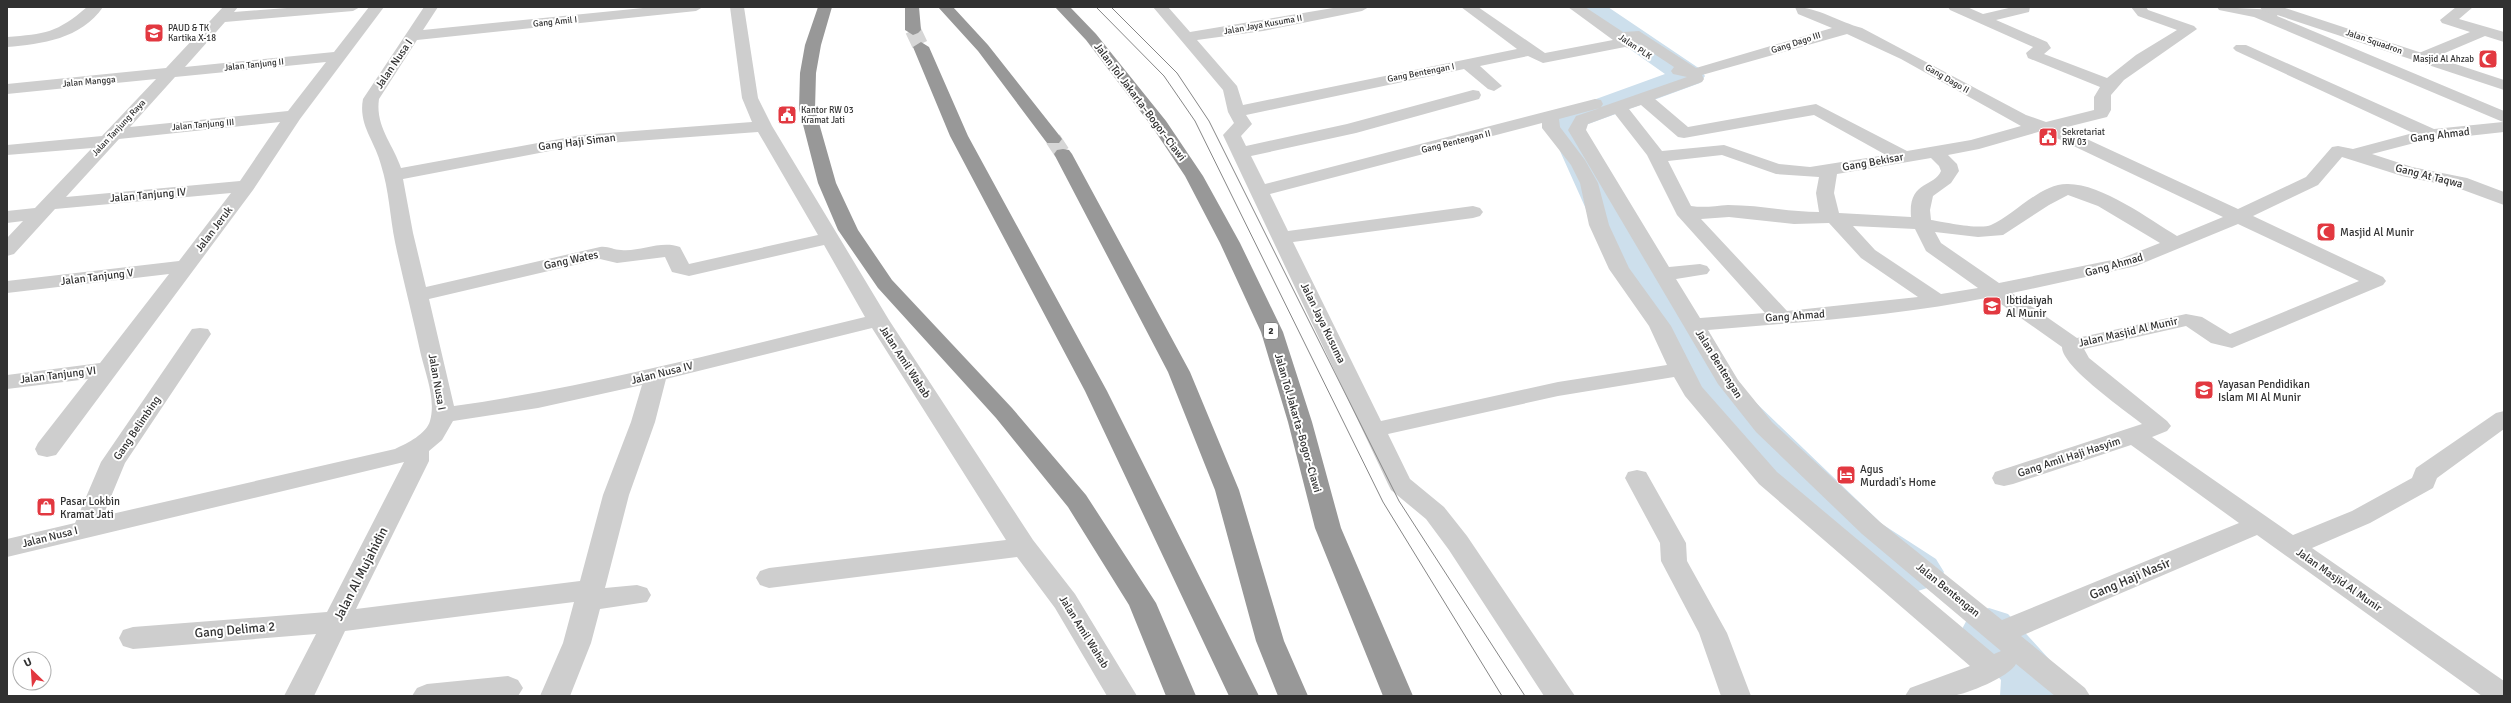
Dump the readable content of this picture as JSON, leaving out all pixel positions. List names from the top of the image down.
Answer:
{
  "streets": {
    "highway": ["Jalan Tol Jakarta–Bogor–Ciawi", "2"],
    "street": [
      "Gang Amil I",
      "Jalan Jaya Kusuma II",
      "Jalan Squadron",
      "Gang Dago III",
      "Jalan PLK",
      "Jalan Nusa I",
      "Jalan Tanjung II",
      "Gang Bentengan I",
      "Gang Dago II",
      "Jalan Mangga",
      "Jalan Tanjung III",
      "Jalan Tanjung Raya",
      "Gang Ahmad",
      "Gang Haji Siman",
      "Gang Bentengan II",
      "Gang Bekisar",
      "Gang At Taqwa",
      "Jalan Tanjung IV",
      "Jalan Jeruk",
      "Gang Wates",
      "Jalan Tanjung V",
      "Jalan Jaya Kusuma",
      "Jalan Masjid Al Munir",
      "Jalan Amil Wahab",
      "Jalan Bentengan",
      "Jalan Nusa IV",
      "Jalan Tanjung VI",
      "Gang Belimbing",
      "Gang Amil Haji Hasyim",
      "Jalan Al Mujahidin",
      "Gang Haji Nasir",
      "Gang Delima 2"
    ]
  },
  "crossings": [
    ["Gang Amil I", "Jalan Nusa I"],
    ["Jalan Jaya Kusuma II", "Jalan Jaya Kusuma"],
    ["Gang Dago III", "Jalan PLK"],
    ["Gang Dago III", "Gang Dago II"],
    ["Gang Dago III", "Jalan Bentengan"],
    ["Jalan PLK", "Jalan Bentengan"],
    ["Jalan Nusa I", "Gang Haji Siman"],
    ["Jalan Nusa I", "Gang Wates"],
    ["Jalan Nusa I", "Jalan Nusa IV"],
    ["Jalan Nusa I", "Gang Belimbing"],
    ["Jalan Nusa I", "Jalan Al Mujahidin"],
    ["Jalan Tanjung II", "Jalan Mangga"],
    ["Jalan Tanjung II", "Jalan Tanjung Raya"],
    ["Jalan Tanjung II", "Jalan Jeruk"],
    ["Gang Bentengan I", "Jalan Jaya Kusuma"],
    ["Gang Dago II", "Gang Ahmad"],
    ["Gang Dago II", "Gang Bekisar"],
    ["Gang Dago II", "Jalan Masjid Al Munir"],
    ["Jalan Mangga", "Jalan Tanjung Raya"],
    ["Jalan Tanjung III", "Jalan Tanjung Raya"],
    ["Jalan Tanjung III", "Jalan Jeruk"],
    ["Jalan Tanjung Raya", "Jalan Tanjung IV"],
    ["Gang Ahmad", "Gang At Taqwa"],
    ["Gang Ahmad", "Jalan Masjid Al Munir"],
    ["Gang Ahmad", "Jalan Bentengan"],
    ["Gang Haji Siman", "Jalan Amil Wahab"],
    ["Gang Bentengan II", "Jalan Jaya Kusuma"],
    ["Gang Bentengan II", "Jalan Bentengan"],
    ["Jalan Tanjung IV", "Jalan Jeruk"],
    ["Jalan Jeruk", "Jalan Tanjung V"],
    ["Jalan Jeruk", "Jalan Tanjung VI"],
    ["Gang Wates", "Jalan Amil Wahab"],
    ["Jalan Masjid Al Munir", "Gang Amil Haji Hasyim"],
    ["Jalan Masjid Al Munir", "Gang Haji Nasir"],
    ["Jalan Amil Wahab", "Jalan Nusa IV"],
    ["Jalan Bentengan", "Gang Haji Nasir"],
    ["Jalan Al Mujahidin", "Gang Delima 2"]
  ],
  "places": {
    "school or university": ["PAUD & TK Kartika X-18", "Ibtidaiyah Al Munir", "Yayasan Pendidikan Islam MI Al Munir"],
    "mosque": ["Masjid Al Ahzab", "Masjid Al Munir"],
    "public building": ["Kantor RW 03 Kramat Jati", "Sekretariat RW 03"],
    "hotel": ["Agus Murdadi's Home"],
    "shop": ["Pasar Lokbin Kramat Jati"]
  },
  "north": "top left"
}
